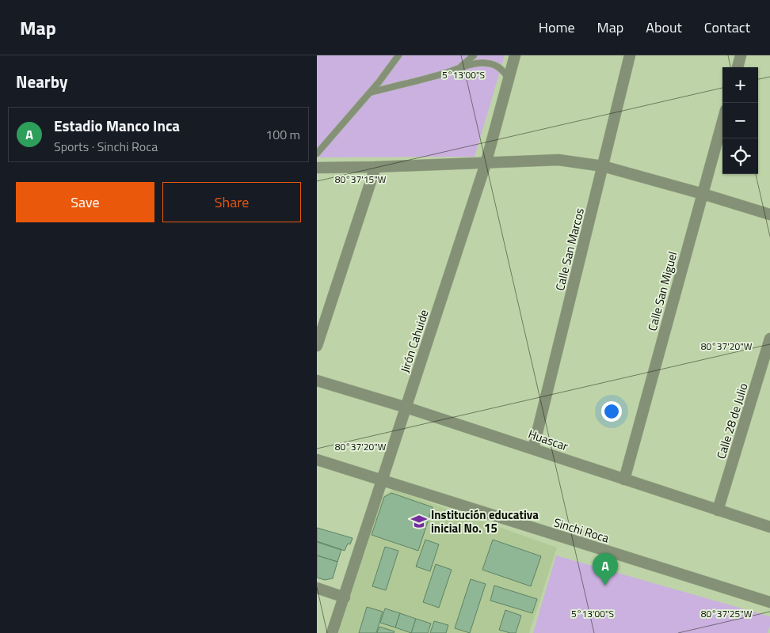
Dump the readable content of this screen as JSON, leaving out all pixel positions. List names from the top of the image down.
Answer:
{
  "streets": {
    "street": [
      "Calle San Marcos",
      "Calle San Miguel",
      "Jirón Cahuide",
      "Calle 28 de Julio",
      "Huascar",
      "Sinchi Roca"
    ]
  },
  "crossings": [
    ["Calle San Marcos", "Huascar"],
    ["Calle San Miguel", "Huascar"],
    ["Jirón Cahuide", "Huascar"],
    ["Jirón Cahuide", "Sinchi Roca"],
    ["Calle 28 de Julio", "Huascar"]
  ],
  "places": {
    "school or university": ["Institución educativa inicial No. 15"]
  },
  "page": {
    "header": "Map",
    "nav": [
      "Home",
      "Map",
      "About",
      "Contact"
    ],
    "heading": "Nearby",
    "map_buttons": ["+", "−"],
    "list": [
      {
        "mark": "A",
        "name": "Estadio Manco Inca",
        "note": "Sports · Sinchi Roca",
        "value": "100 m"
      }
    ],
    "buttons": ["Save", "Share"],
    "pins": "A"
  },
  "coordinates": [
    "5°13'00\"S",
    "80°37'15\"W",
    "80°37'20\"W",
    "80°37'25\"W"
  ]
}
